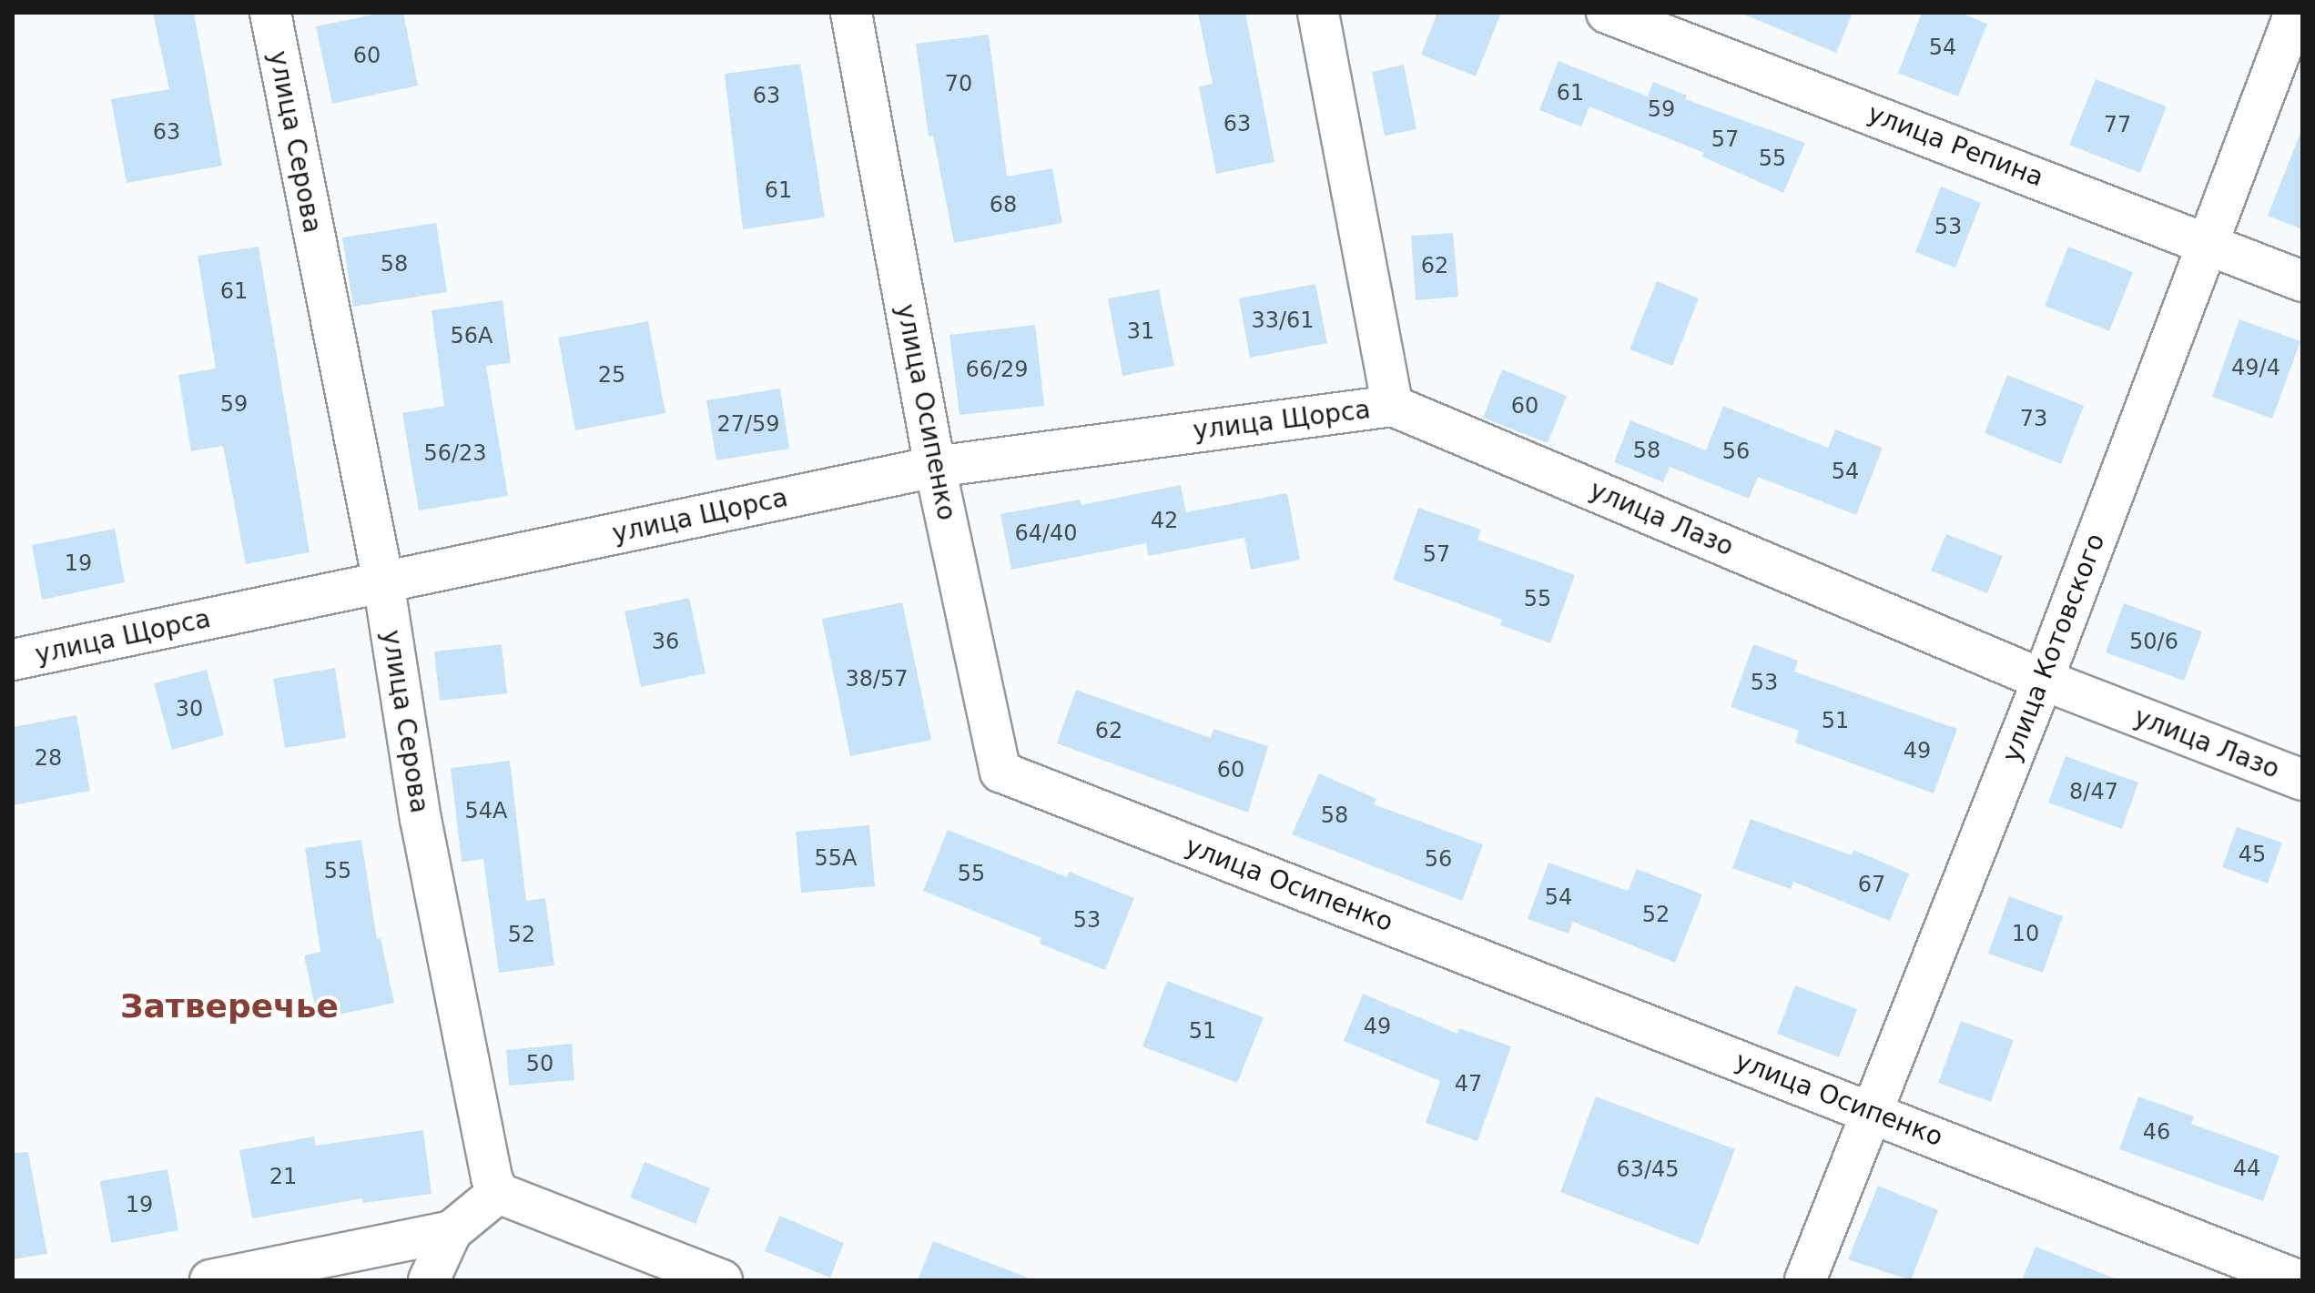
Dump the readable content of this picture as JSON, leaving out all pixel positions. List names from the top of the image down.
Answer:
{
  "streets": {
    "street": [
      "улица Серова",
      "улица Репина",
      "улица Осипенко",
      "улица Щорса",
      "улица Лазо",
      "улица Котовского"
    ]
  },
  "crossings": [
    ["улица Серова", "улица Щорса"],
    ["улица Репина", "улица Котовского"],
    ["улица Осипенко", "улица Щорса"],
    ["улица Осипенко", "улица Котовского"],
    ["улица Щорса", "улица Лазо"],
    ["улица Лазо", "улица Котовского"]
  ],
  "districts": ["Затверечье"],
  "house_numbers": [
    "54",
    "60",
    "70",
    "61",
    "63",
    "59",
    "63",
    "77",
    "63",
    "57",
    "55",
    "61",
    "68",
    "53",
    "58",
    "62",
    "61",
    "33/61",
    "31",
    "56А",
    "49/4",
    "66/29",
    "25",
    "59",
    "60",
    "73",
    "27/59",
    "58",
    "56",
    "56/23",
    "54",
    "42",
    "64/40",
    "57",
    "19",
    "55",
    "36",
    "50/6",
    "38/57",
    "53",
    "30",
    "51",
    "62",
    "49",
    "28",
    "60",
    "8/47",
    "54А",
    "58",
    "45",
    "55А",
    "56",
    "55",
    "55",
    "67",
    "54",
    "52",
    "53",
    "10",
    "52",
    "49",
    "51",
    "50",
    "47",
    "46",
    "44",
    "63/45",
    "21",
    "19"
  ]
}
